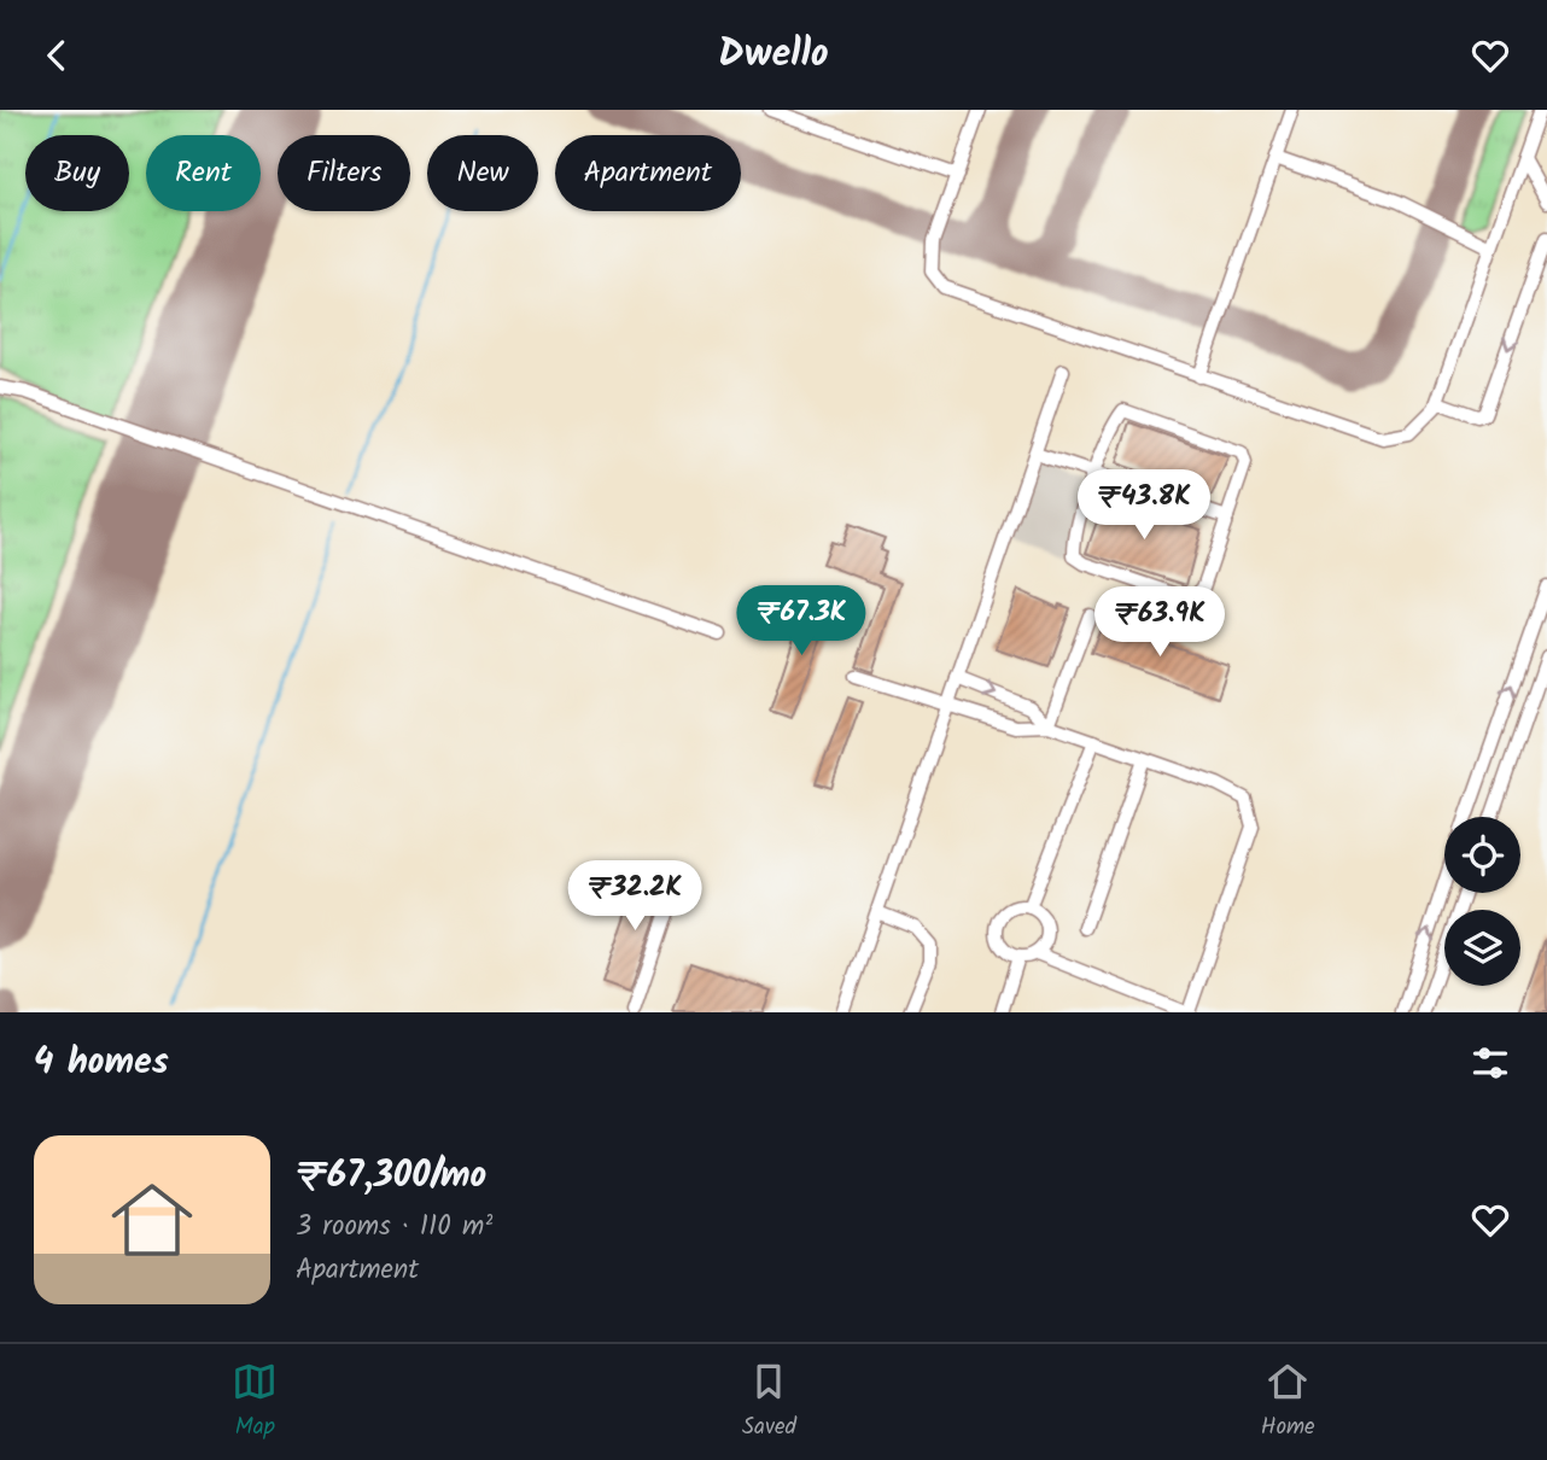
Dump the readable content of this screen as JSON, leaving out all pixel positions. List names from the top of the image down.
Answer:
{
  "page": {
    "header": "Dwello",
    "chip": [
      "Buy",
      "Rent",
      "Filters",
      "New",
      "Apartment"
    ],
    "price": [
      "₹43.8K",
      "₹67.3K",
      "₹63.9K",
      "₹32.2K"
    ],
    "heading": "4 homes",
    "list": [
      {
        "name": "₹67,300/mo",
        "note": "3 rooms · 110 m² · Apartment"
      }
    ],
    "tabs": ["Map", "Saved", "Home"]
  }
}
